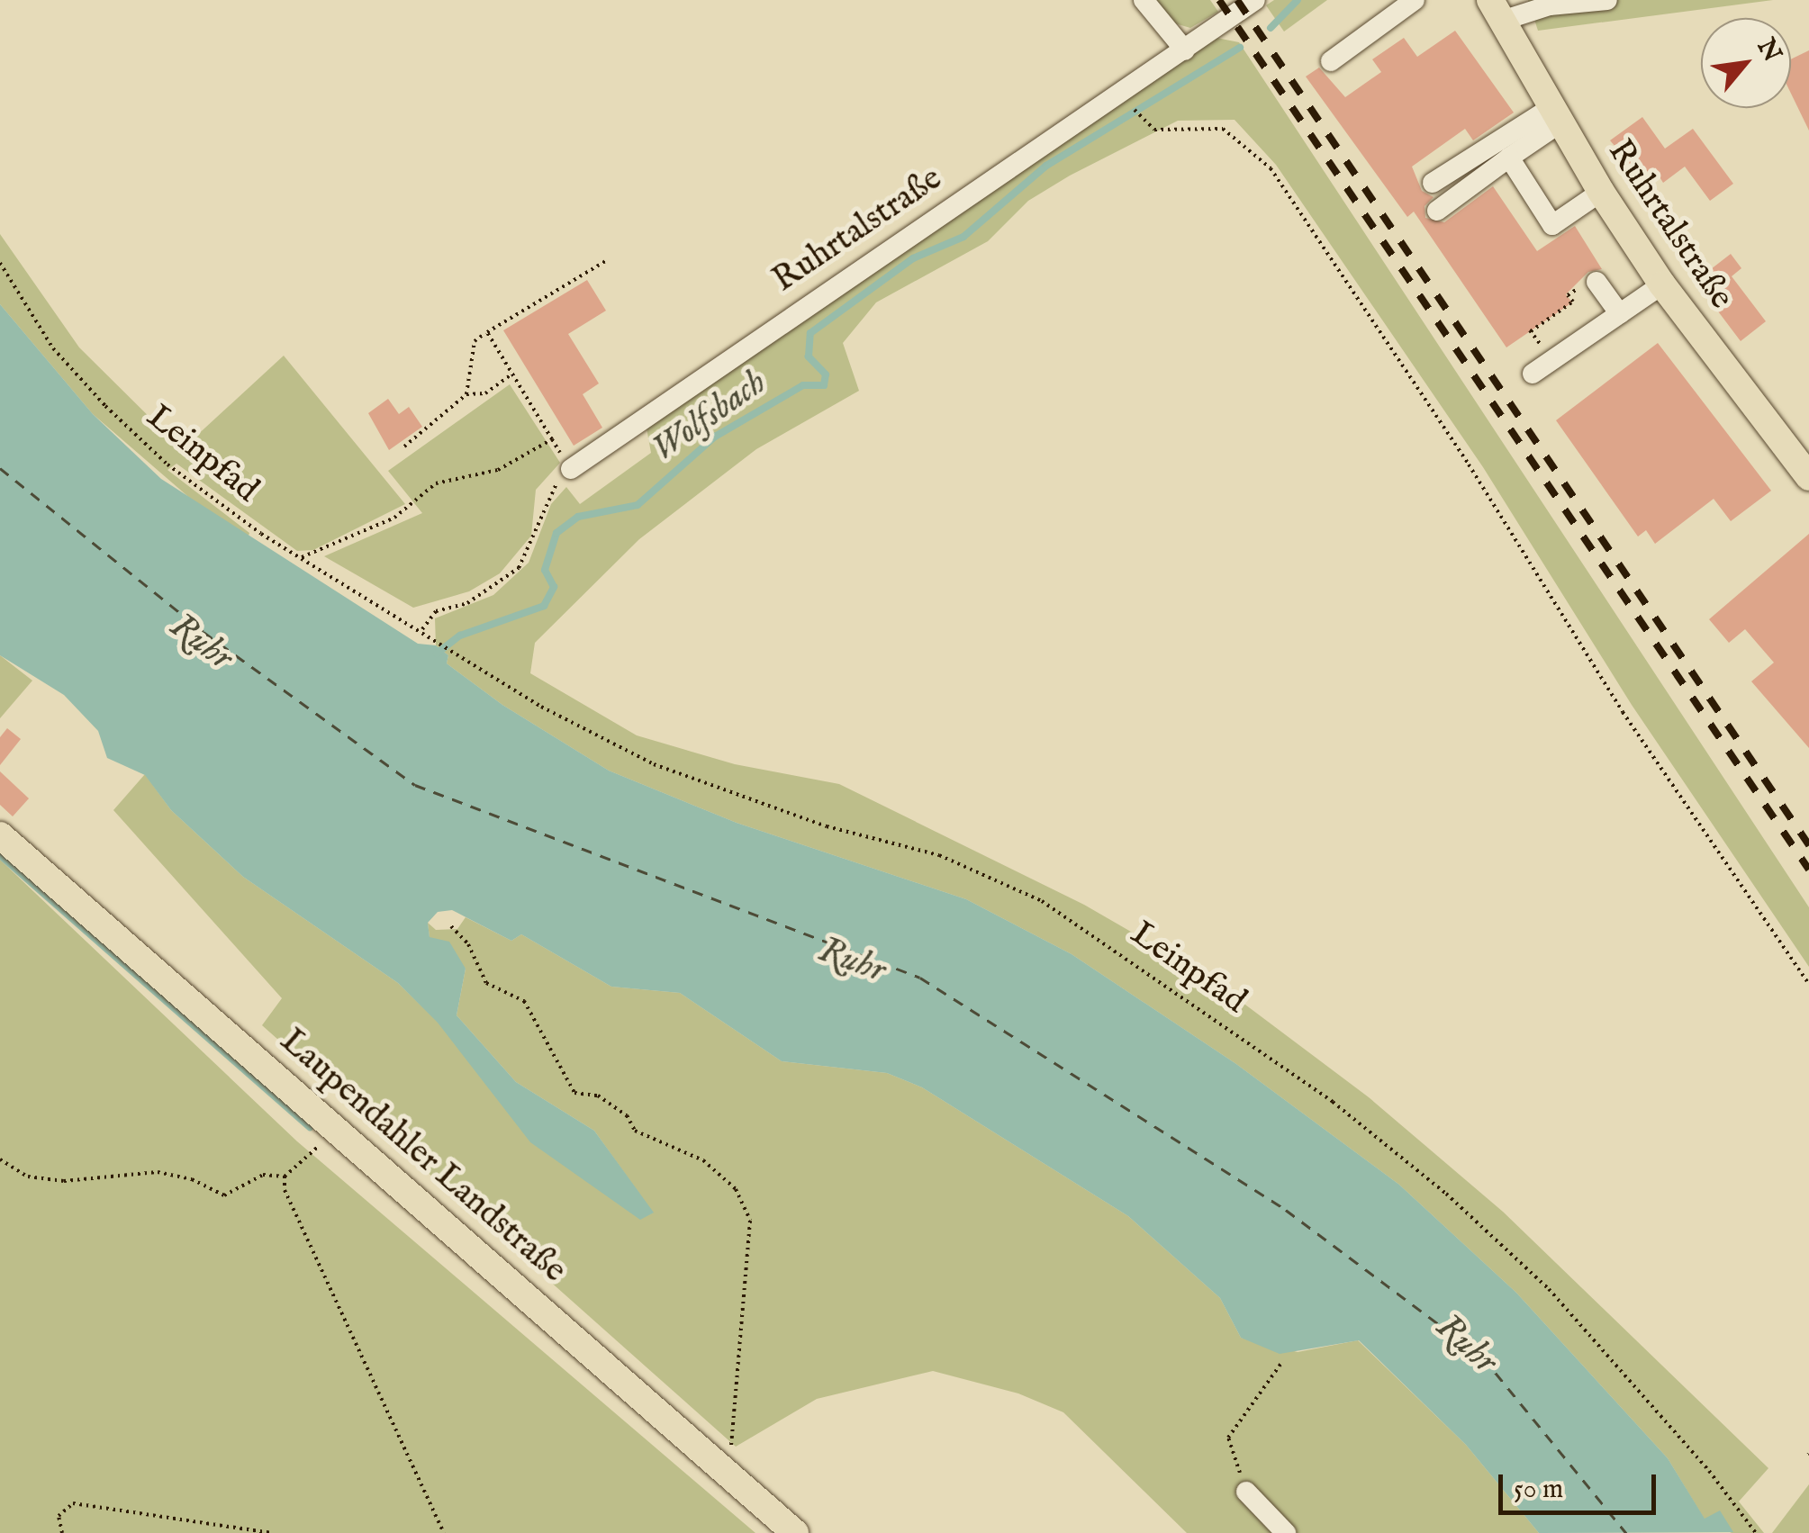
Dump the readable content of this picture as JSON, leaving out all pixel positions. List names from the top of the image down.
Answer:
{
  "streets": {
    "main road": ["Ruhrtalstraße", "Laupendahler Landstraße"],
    "path": ["Leinpfad"]
  },
  "water": ["Wolfsbach", "Ruhr"],
  "scale_bar": "50 m",
  "north": "top right"
}
